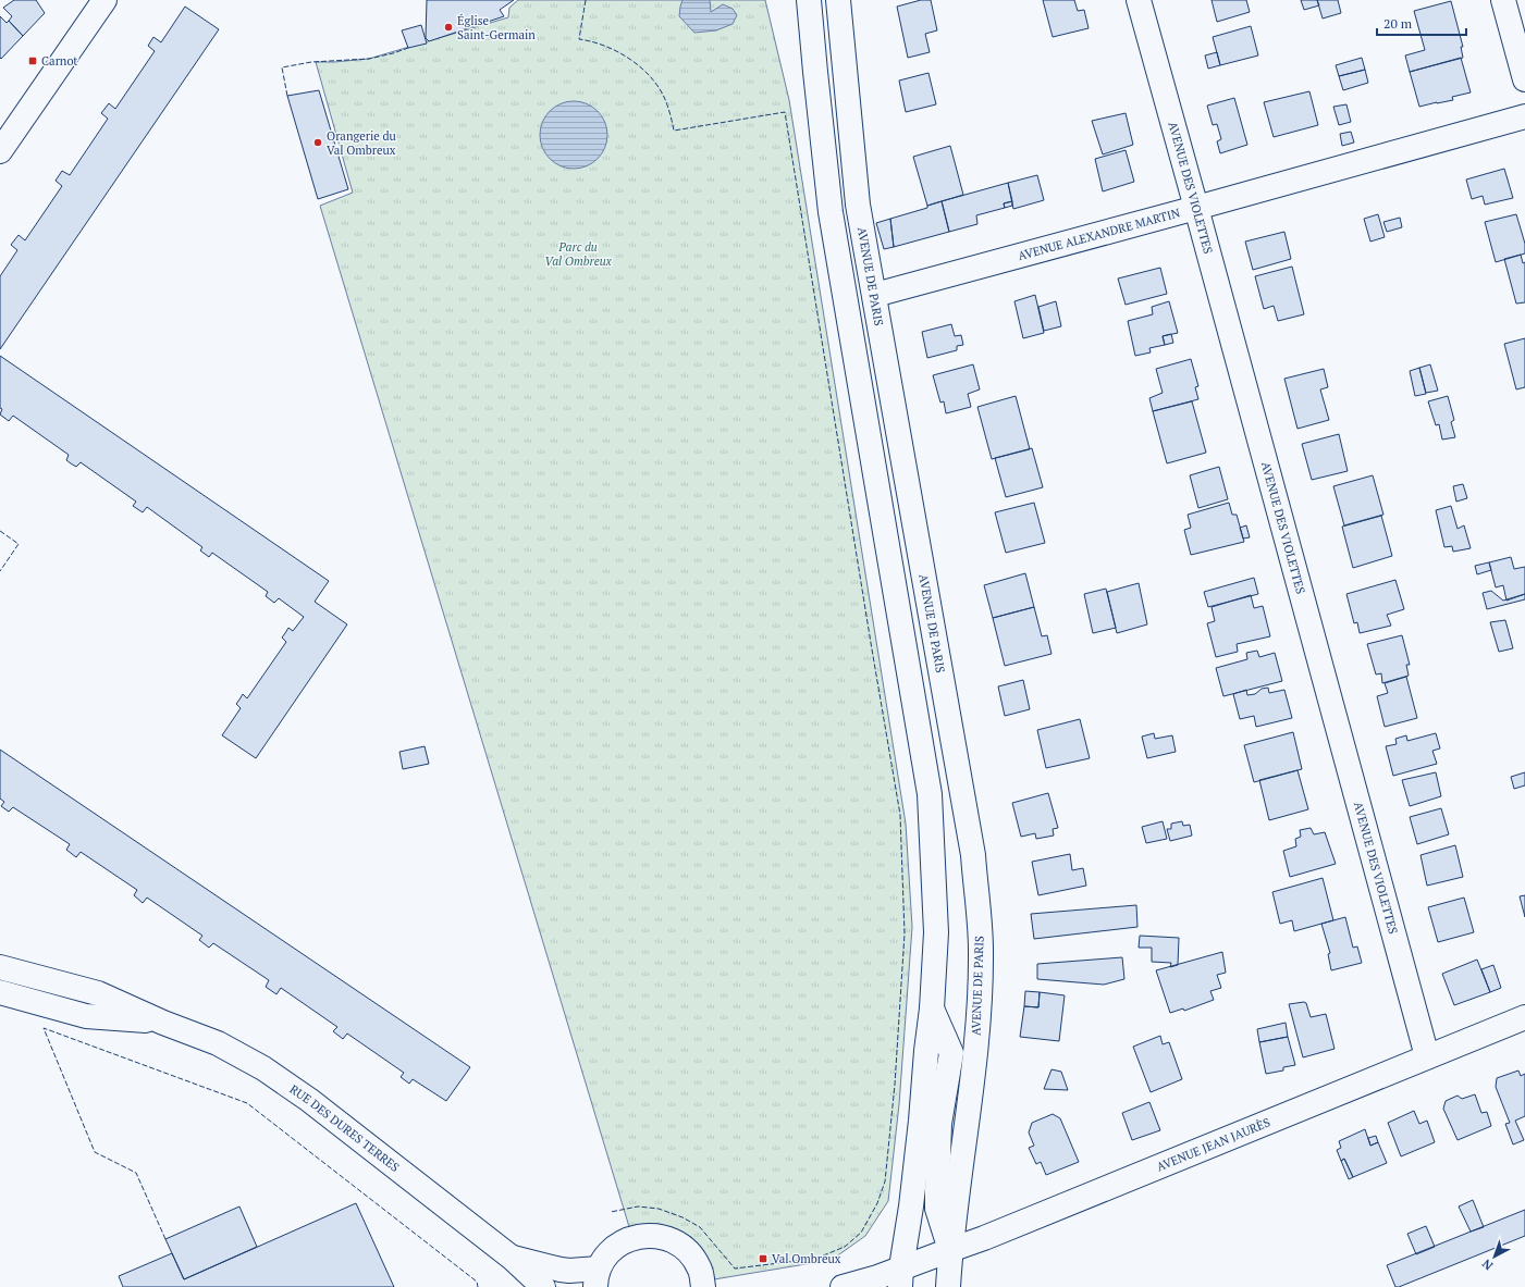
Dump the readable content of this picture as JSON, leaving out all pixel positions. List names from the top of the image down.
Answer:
{
  "streets": {
    "main road": [
      "AVENUE DES VIOLETTES",
      "AVENUE ALEXANDRE MARTIN",
      "AVENUE DE PARIS",
      "RUE DES DURES TERRES",
      "AVENUE JEAN JAURÈS"
    ]
  },
  "crossings": [
    ["AVENUE DES VIOLETTES", "AVENUE ALEXANDRE MARTIN"],
    ["AVENUE DES VIOLETTES", "AVENUE JEAN JAURÈS"],
    ["AVENUE ALEXANDRE MARTIN", "AVENUE DE PARIS"],
    ["AVENUE DE PARIS", "AVENUE JEAN JAURÈS"]
  ],
  "parks": ["Parc du Val Ombreux"],
  "places": {
    "other": ["Église Saint-Germain", "Orangerie du Val Ombreux"],
    "transit": ["Carnot", "Val Ombreux"]
  },
  "scale_bar": "20 m",
  "north": "bottom left"
}
